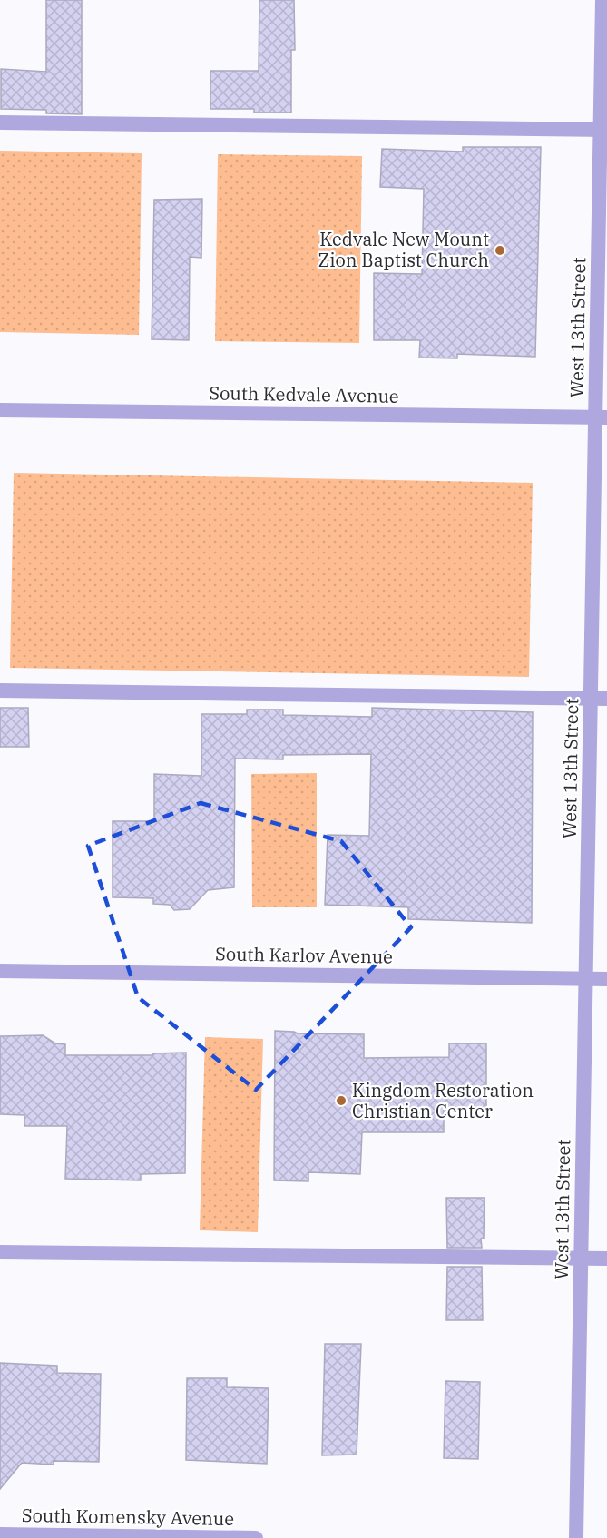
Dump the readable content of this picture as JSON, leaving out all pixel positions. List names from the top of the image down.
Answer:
{
  "streets": {
    "street": [
      "West 13th Street",
      "South Kedvale Avenue",
      "South Karlov Avenue",
      "South Komensky Avenue"
    ]
  },
  "crossings": [
    ["West 13th Street", "South Kedvale Avenue"],
    ["West 13th Street", "South Karlov Avenue"]
  ],
  "places": ["Kedvale New Mount Zion Baptist Church", "Kingdom Restoration Christian Center"]
}
